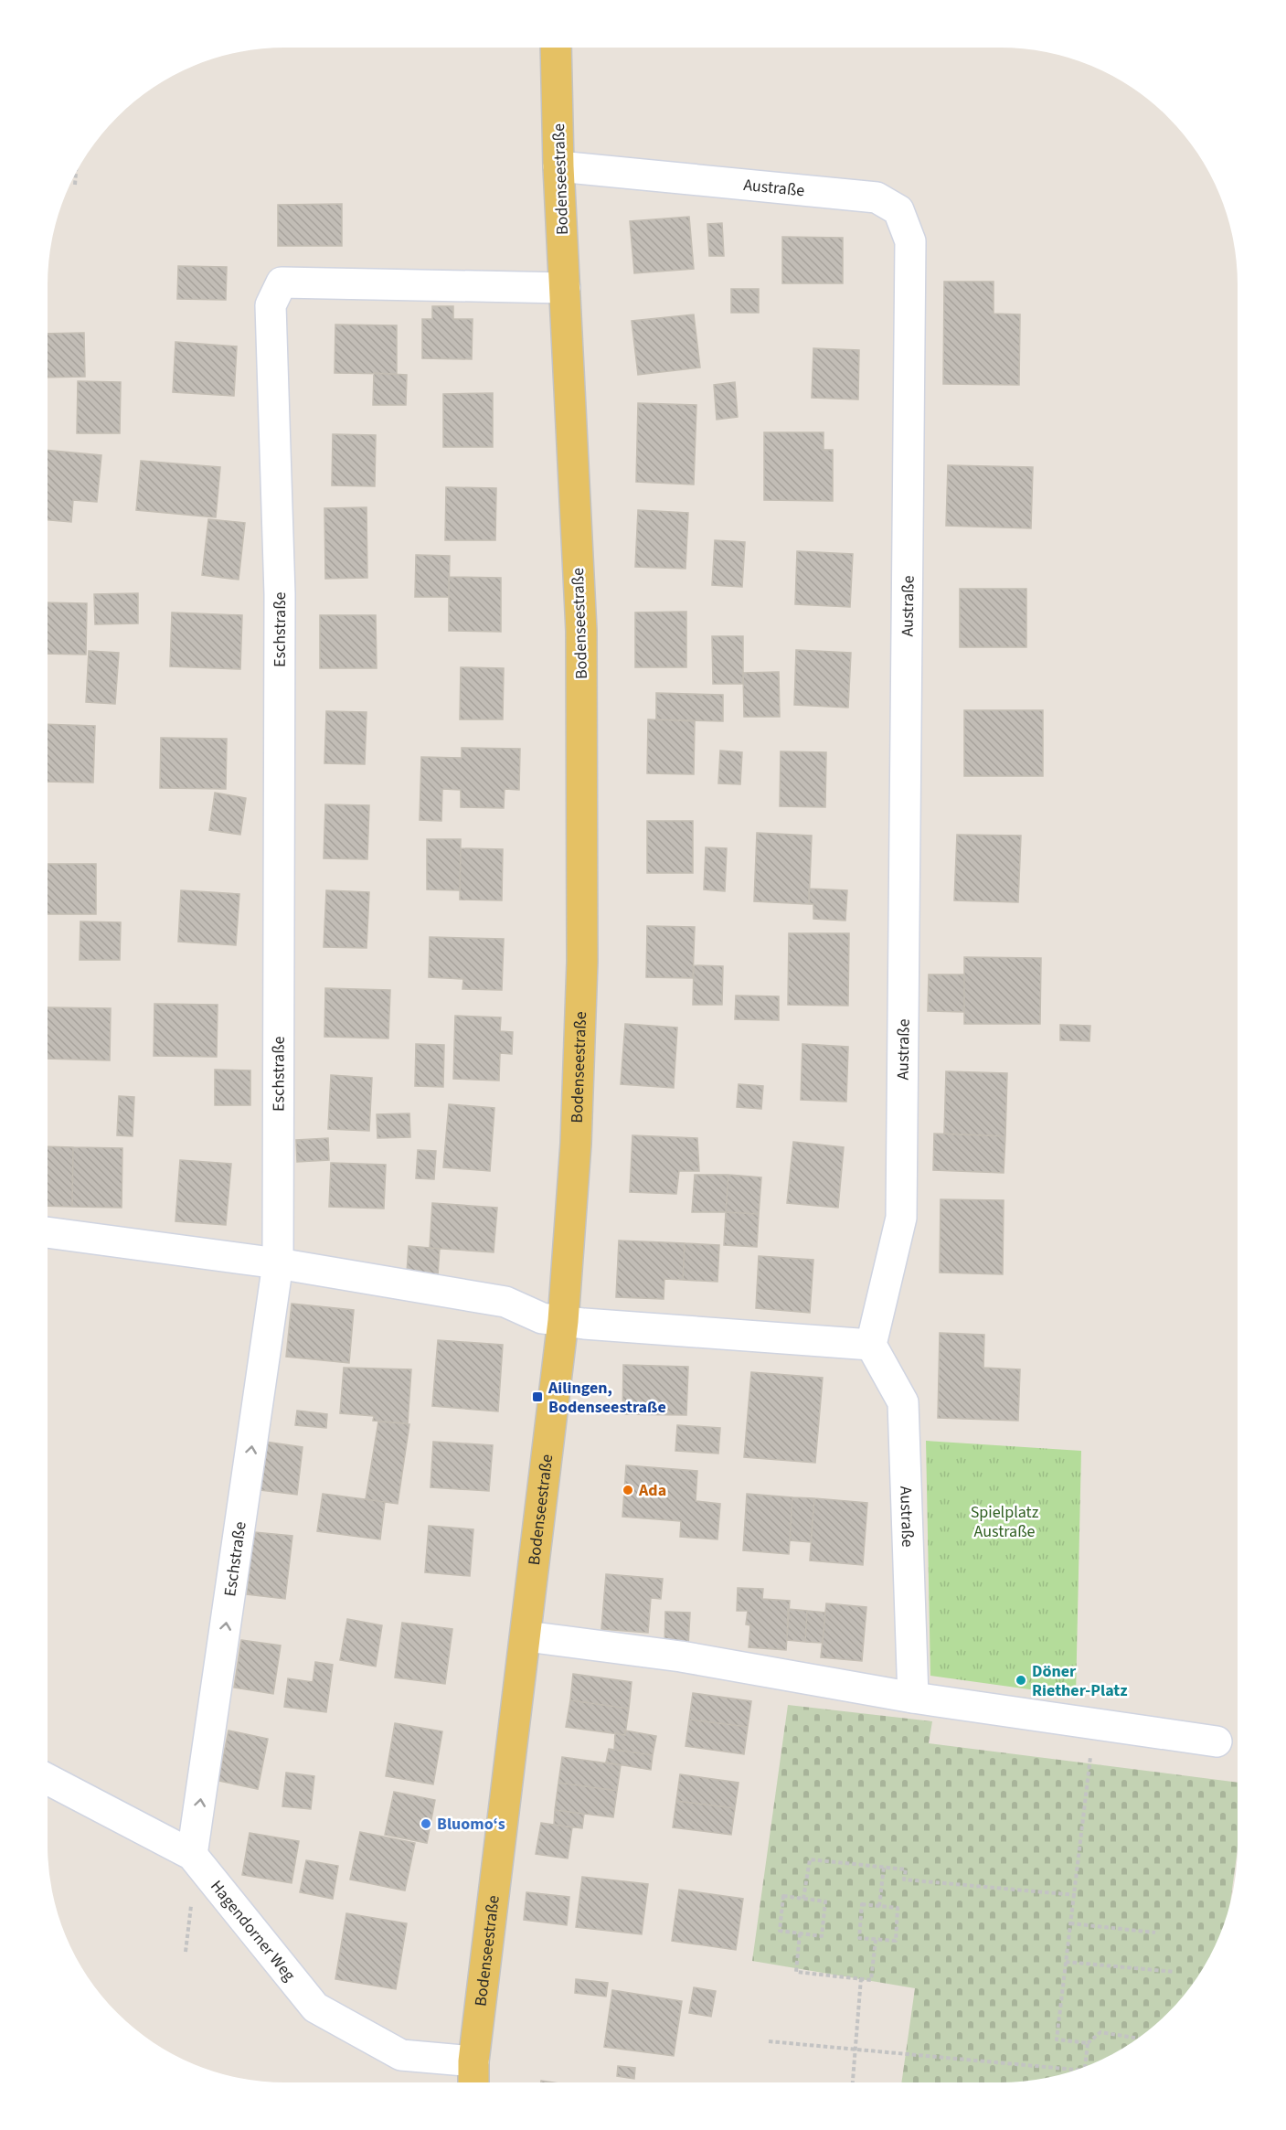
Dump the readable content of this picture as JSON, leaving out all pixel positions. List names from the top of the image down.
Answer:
{
  "streets": {
    "main road": ["Bodenseestraße"],
    "street": ["Austraße", "Eschstraße", "Hagendorner Weg"]
  },
  "crossings": [
    ["Bodenseestraße", "Austraße"],
    ["Bodenseestraße", "Eschstraße"],
    ["Bodenseestraße", "Hagendorner Weg"],
    ["Eschstraße", "Hagendorner Weg"]
  ],
  "parks": ["Spielplatz Austraße"],
  "places": {
    "transit": ["Ailingen, Bodenseestraße"],
    "other": ["Ada", "Döner Riether-Platz", "Bluomo‘s"]
  }
}
